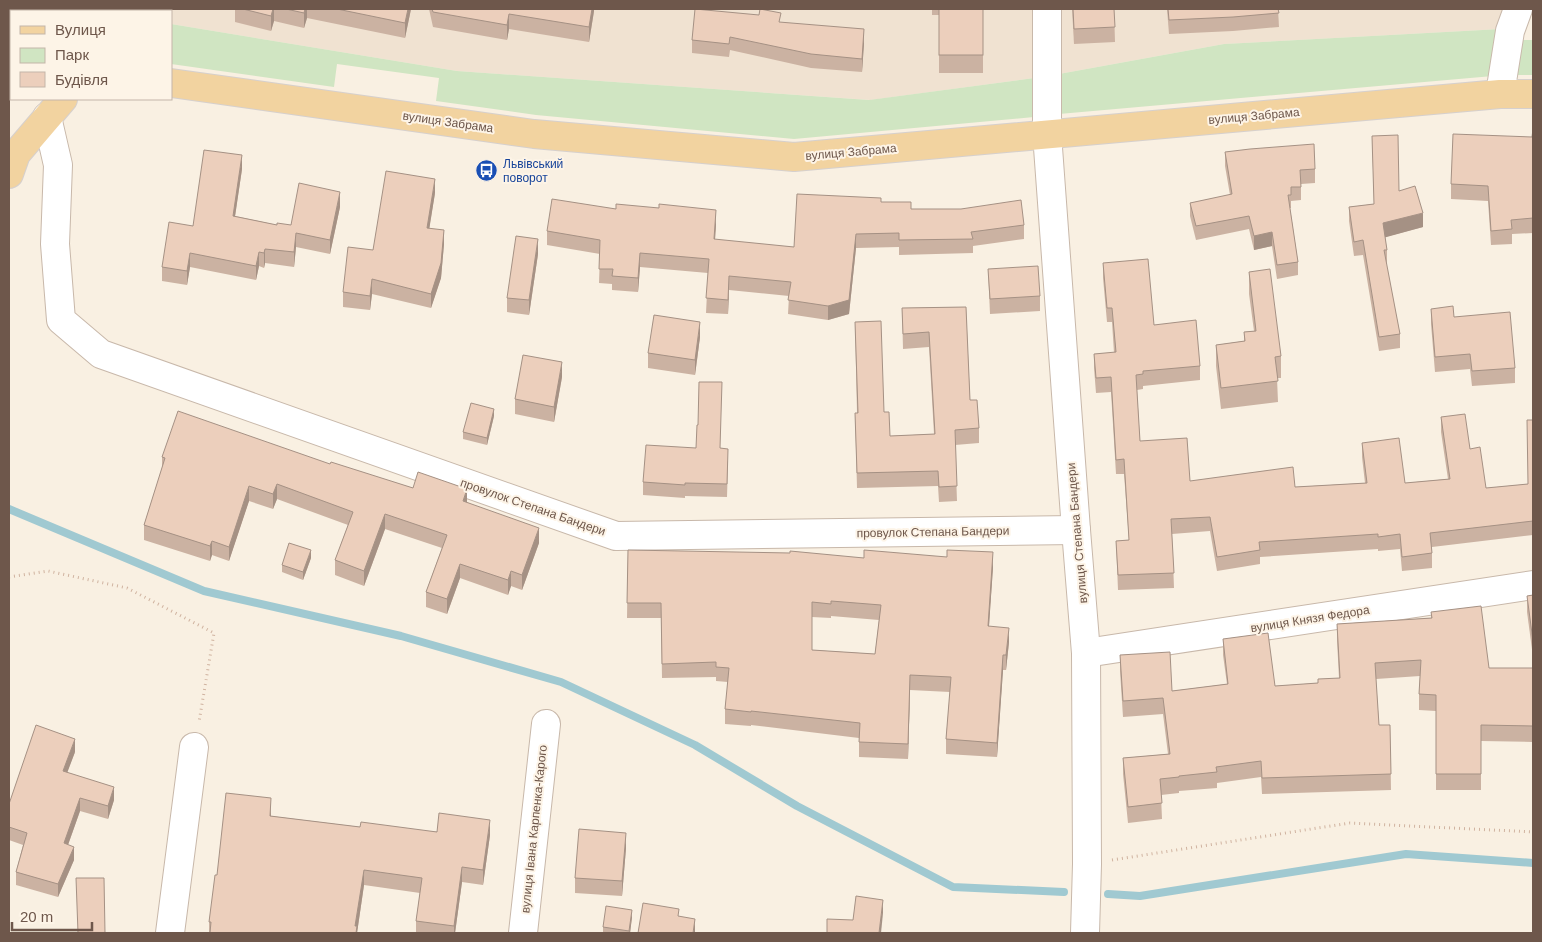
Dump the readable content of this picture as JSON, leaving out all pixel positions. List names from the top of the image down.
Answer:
{
  "streets": {
    "main road": ["вулиця Забрама"],
    "street": [
      "провулок Степана Бандери",
      "вулиця Степана Бандери",
      "вулиця Князя Федора",
      "вулиця Івана Карпенка-Карого"
    ]
  },
  "crossings": [
    ["вулиця Забрама", "вулиця Степана Бандери"],
    ["провулок Степана Бандери", "вулиця Степана Бандери"],
    ["вулиця Степана Бандери", "вулиця Князя Федора"]
  ],
  "places": {
    "bus stop": ["Львівський поворот"]
  },
  "legend": ["Вулиця", "Парк", "Будівля"],
  "scale_bar": "20 m"
}
